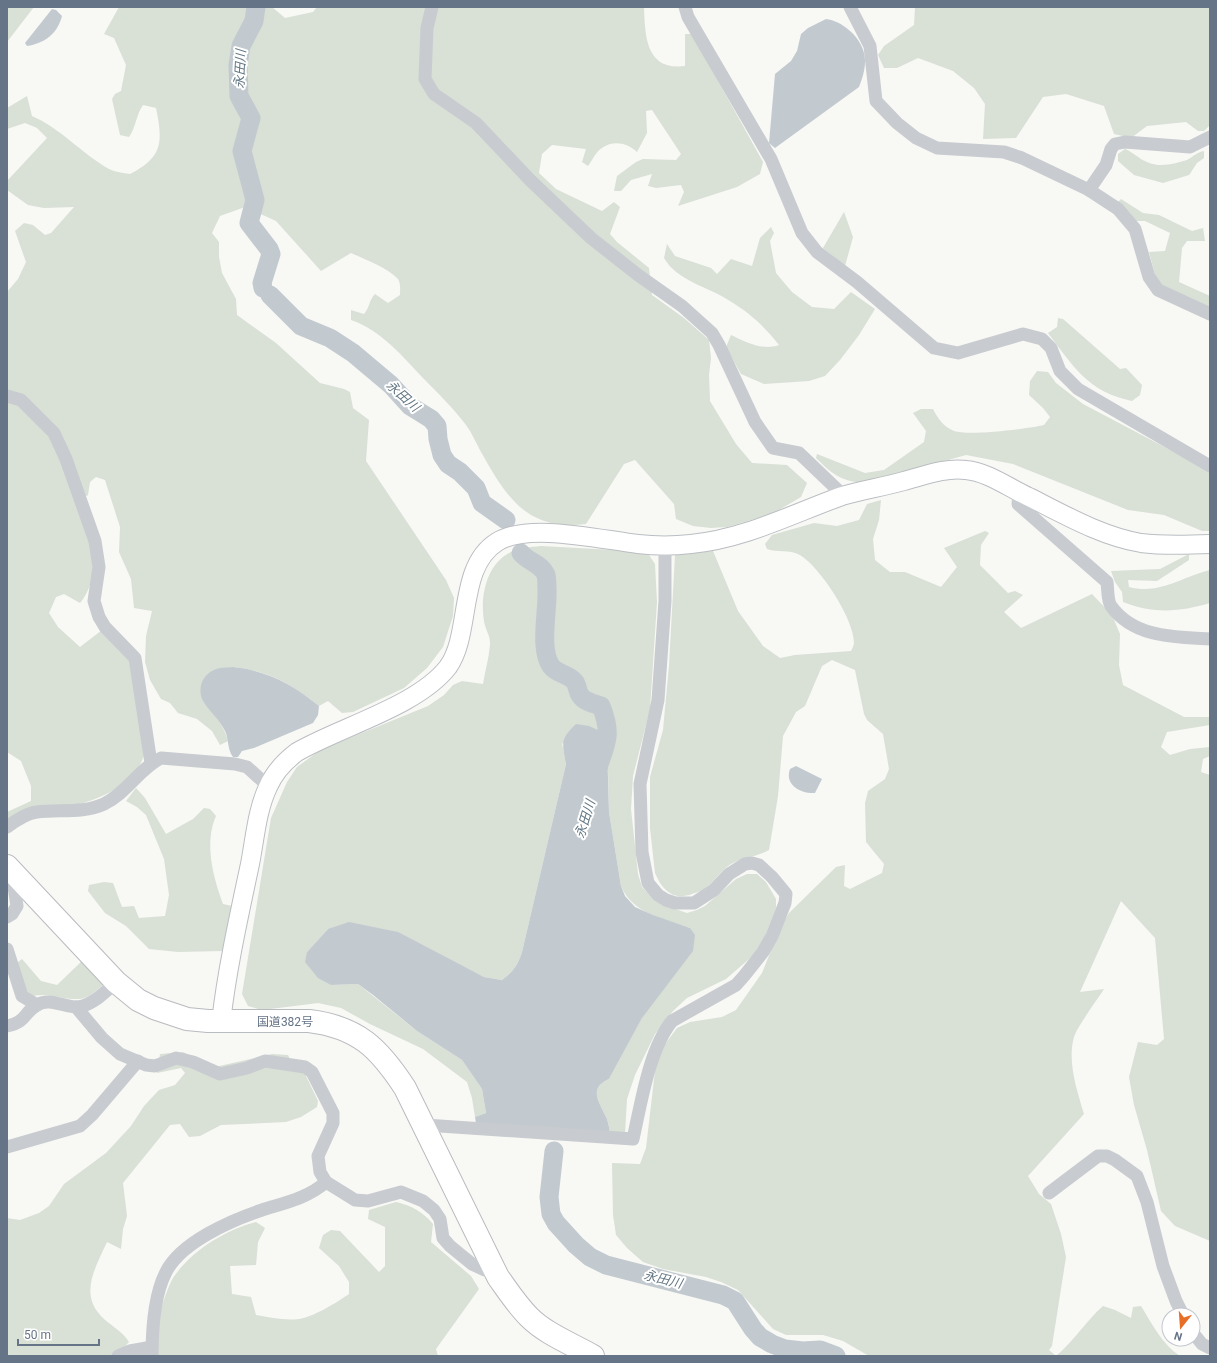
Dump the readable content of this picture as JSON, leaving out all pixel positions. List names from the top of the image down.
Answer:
{
  "streets": {
    "highway": ["国道382号"]
  },
  "water": ["永田川"],
  "scale_bar": "50 m",
  "north": "bottom"
}
